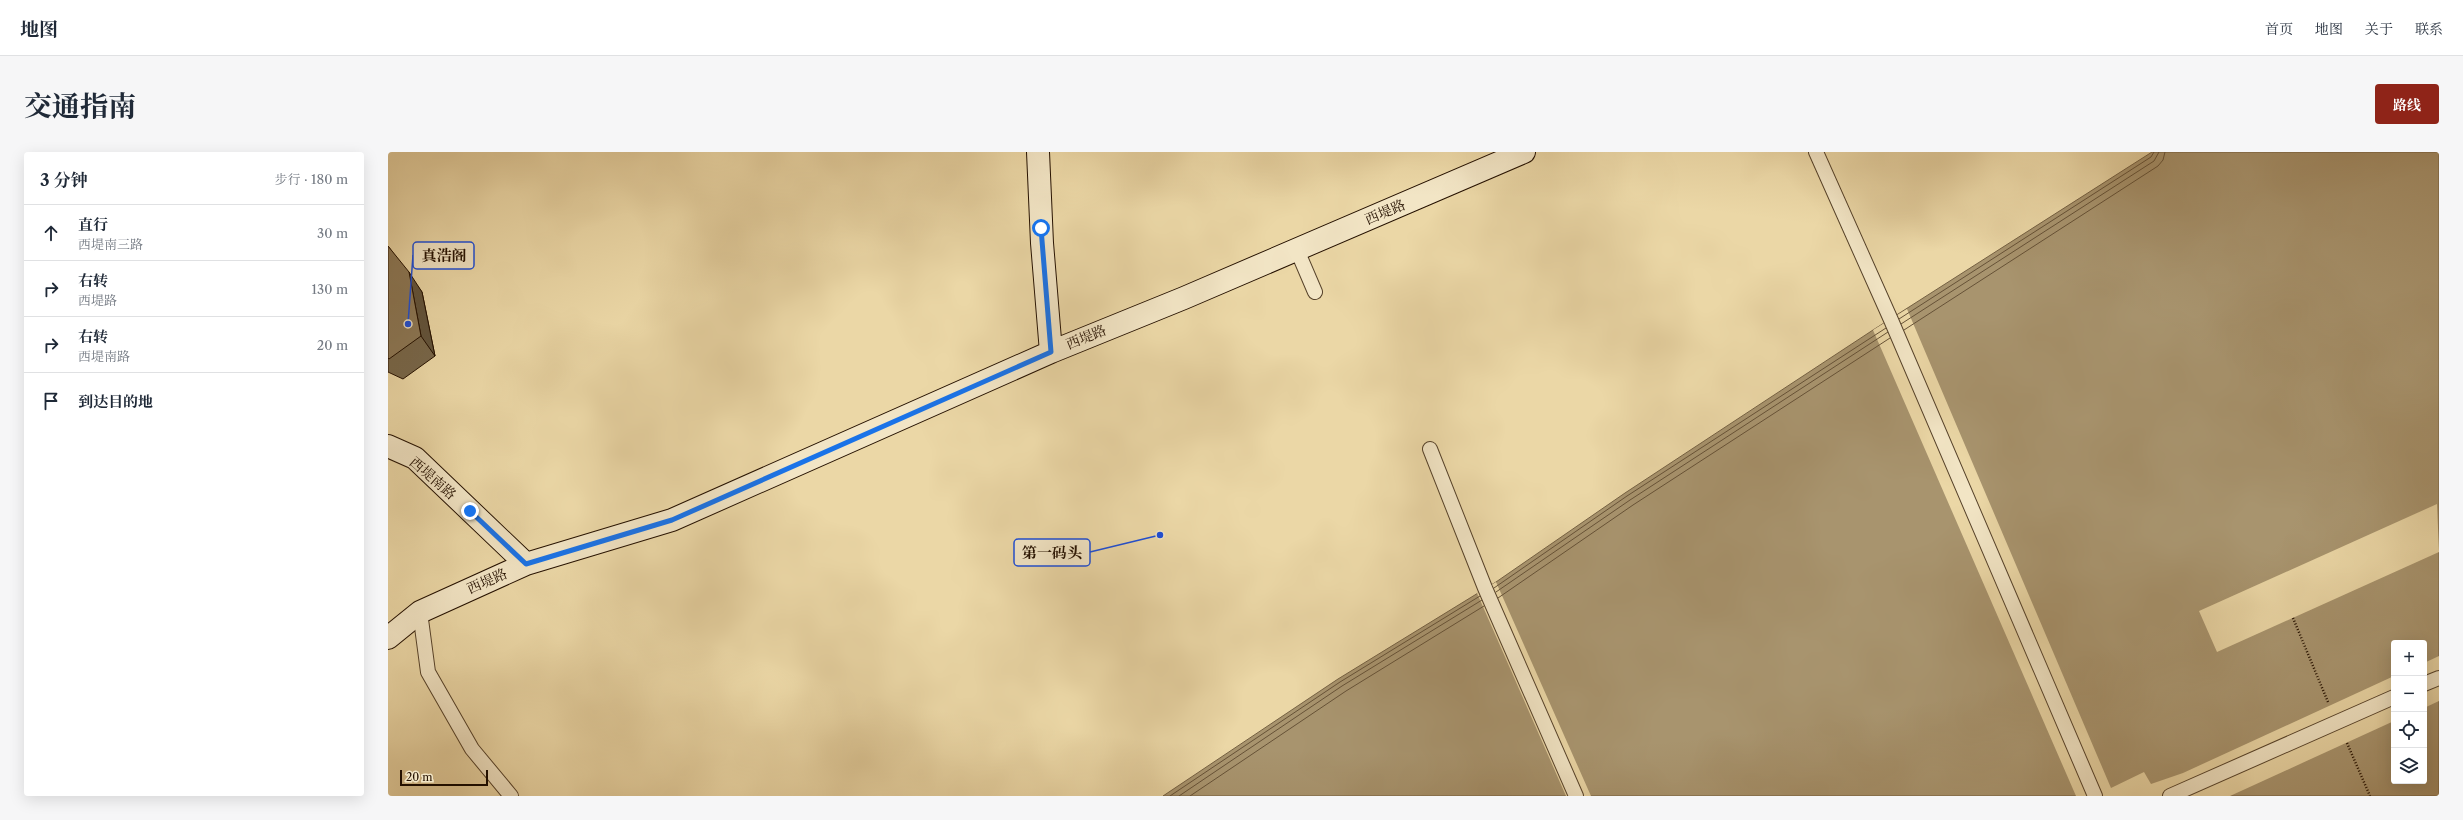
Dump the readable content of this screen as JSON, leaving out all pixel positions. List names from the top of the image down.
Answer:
{
  "streets": {
    "street": ["西堤路", "西堤南路"]
  },
  "crossings": [
    ["西堤路", "西堤南路"]
  ],
  "places": ["真浩阁", "第一码头"],
  "scale_bar": "20 m",
  "page": {
    "header": "地图",
    "nav": [
      "首页",
      "地图",
      "关于",
      "联系"
    ],
    "title": "交通指南",
    "buttons": "路线",
    "heading": ["3 分钟", "步行 · 180 m"],
    "list": [
      ["直行", "西堤南三路", "30 m"],
      ["右转", "西堤路", "130 m"],
      ["右转", "西堤南路", "20 m"],
      "到达目的地"
    ],
    "map_buttons": ["+", "−"],
    "scale": "20 m"
  }
}
